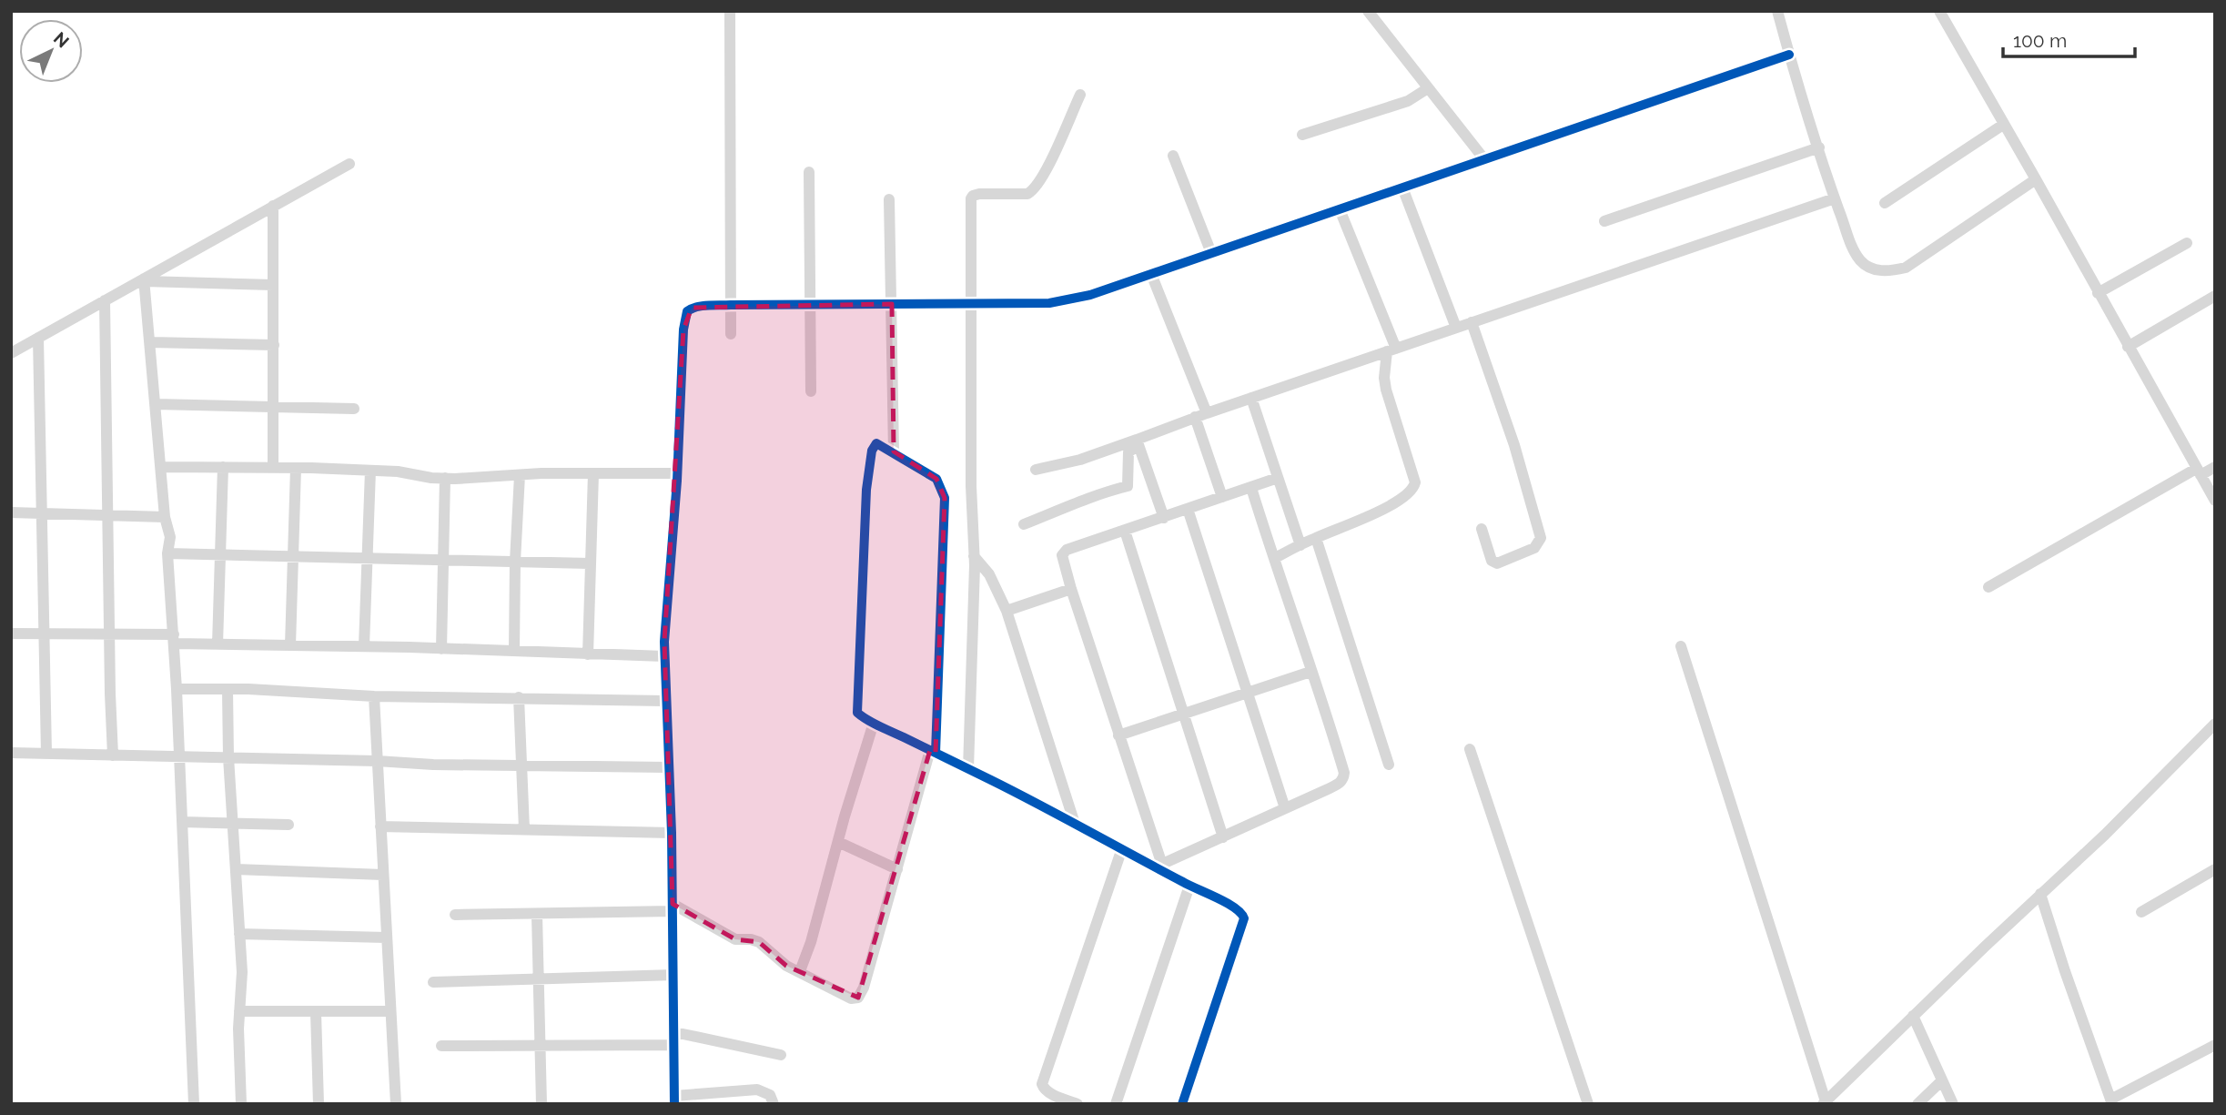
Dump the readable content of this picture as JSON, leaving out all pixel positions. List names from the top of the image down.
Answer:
{
  "scale_bar": "100 m",
  "north": "top right"
}
